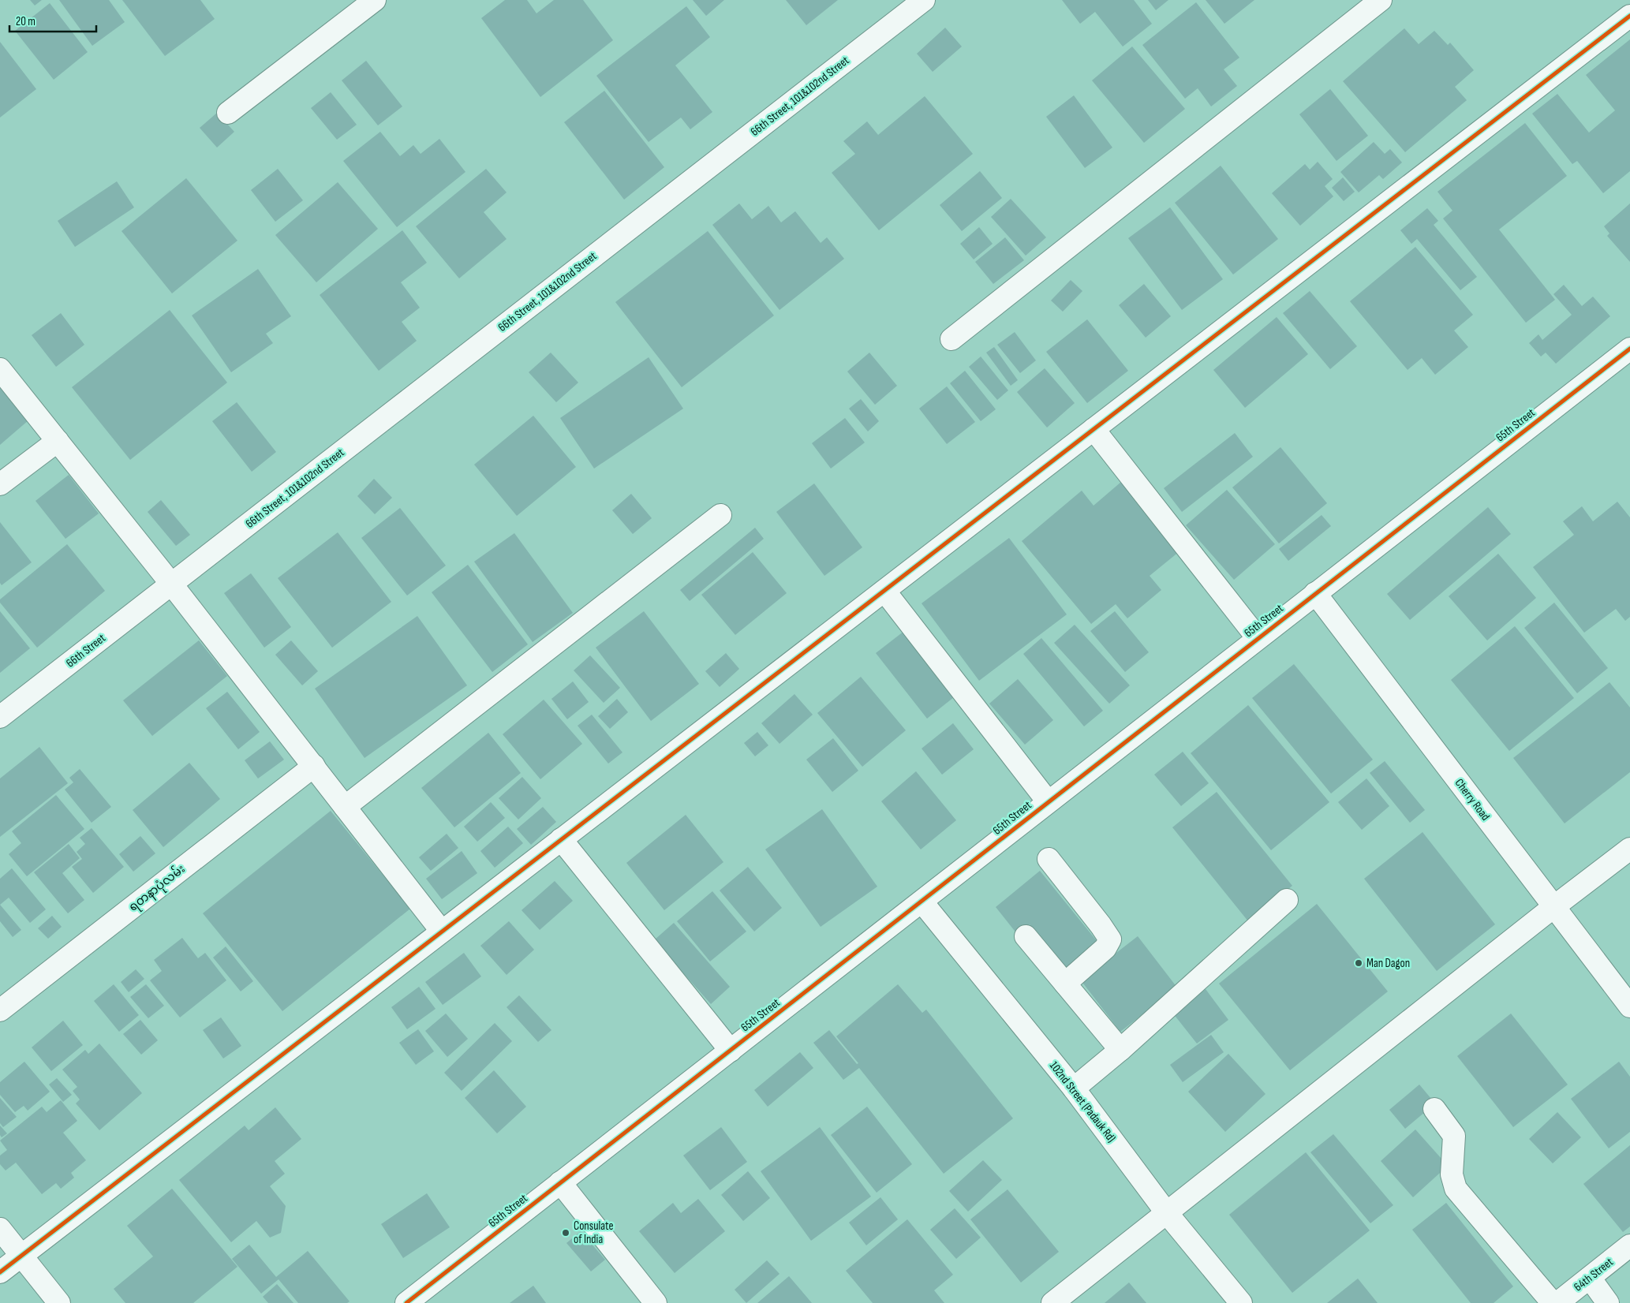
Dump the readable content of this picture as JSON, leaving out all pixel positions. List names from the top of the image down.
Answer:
{
  "streets": {
    "street": [
      "66th Street, 101&102nd Street",
      "65th Street",
      "66th Street",
      "Cherry Road",
      "ရတနာပုံလမ်း",
      "102nd Street (Padauk Rd)",
      "64th Street"
    ]
  },
  "crossings": [
    ["66th Street, 101&102nd Street", "66th Street"],
    ["65th Street", "Cherry Road"],
    ["65th Street", "102nd Street (Padauk Rd)"]
  ],
  "places": ["Man Dagon", "Consulate of India"],
  "scale_bar": "20 m"
}
